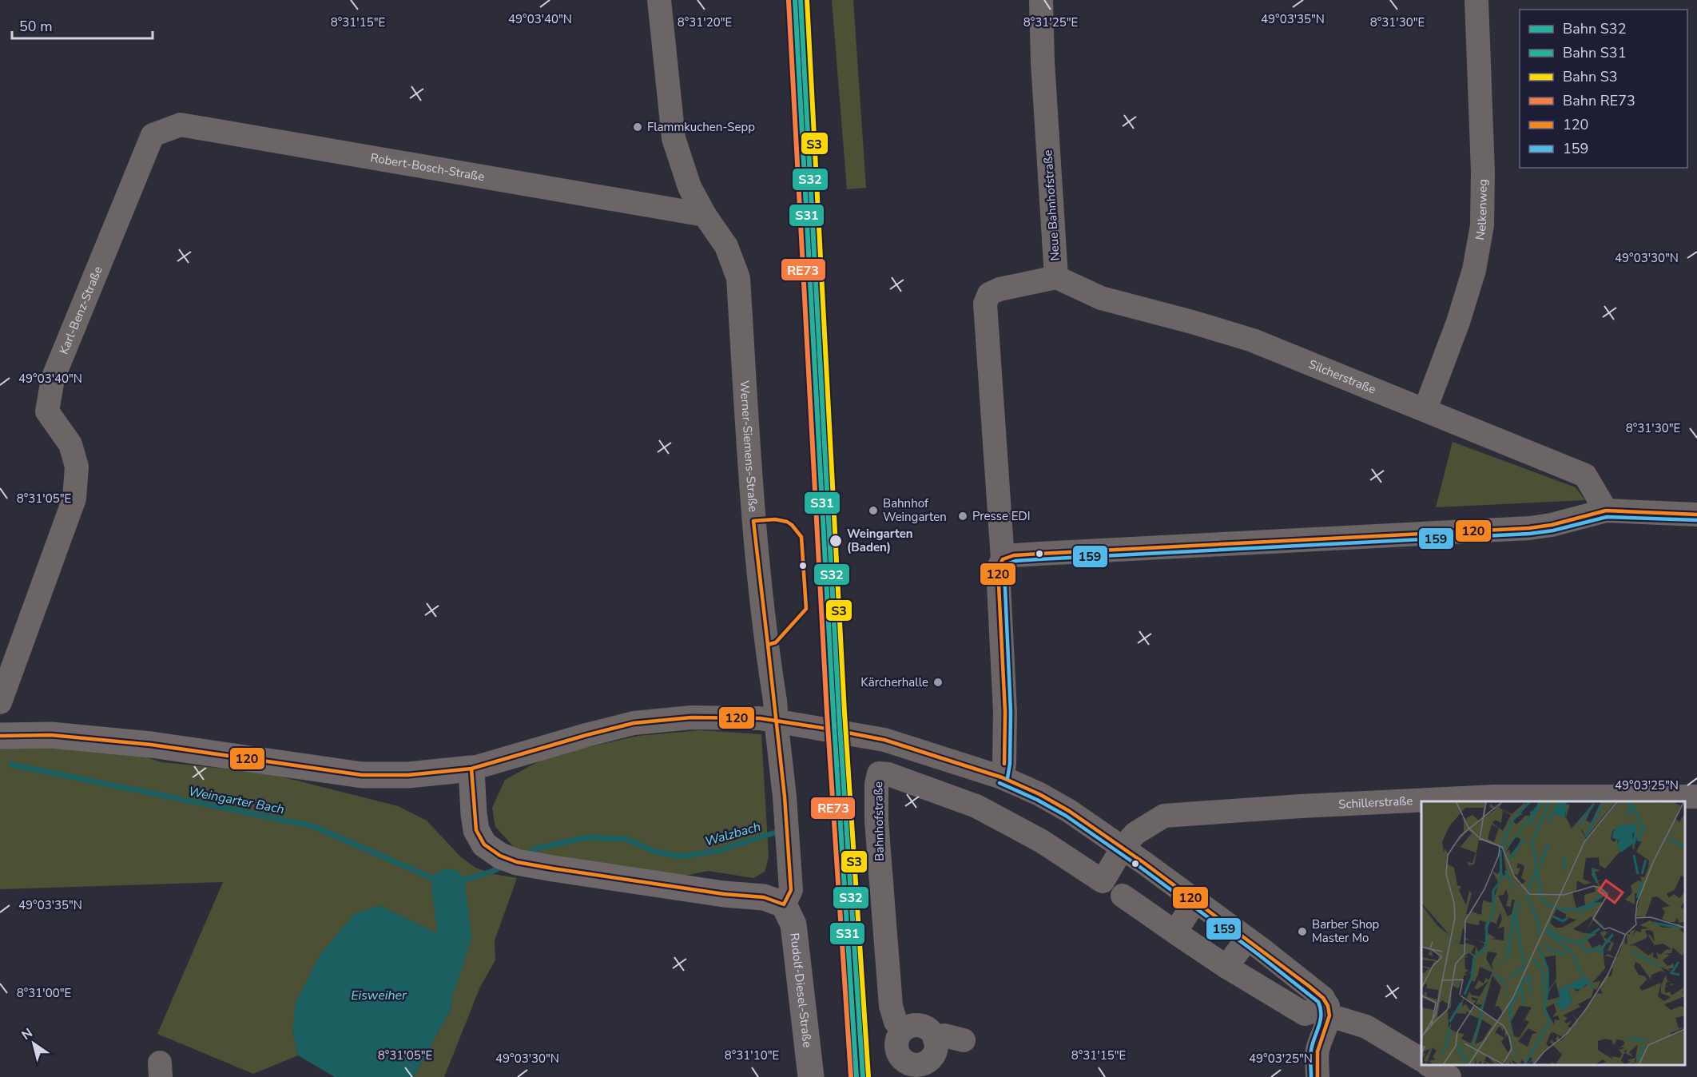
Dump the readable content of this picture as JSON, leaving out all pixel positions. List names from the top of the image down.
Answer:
{
  "streets": {
    "main road": ["Rudolf-Diesel-Straße"],
    "street": [
      "Robert-Bosch-Straße",
      "Neue Bahnhofstraße",
      "Nelkenweg",
      "Karl-Benz-Straße",
      "Silcherstraße",
      "Werner-Siemens-Straße",
      "Schillerstraße",
      "Bahnhofstraße"
    ]
  },
  "crossings": [
    ["Robert-Bosch-Straße", "Karl-Benz-Straße"],
    ["Robert-Bosch-Straße", "Werner-Siemens-Straße"],
    ["Neue Bahnhofstraße", "Silcherstraße"],
    ["Nelkenweg", "Silcherstraße"],
    ["Werner-Siemens-Straße", "Rudolf-Diesel-Straße"]
  ],
  "water": ["Weingarter Bach", "Walzbach", "Eisweiher"],
  "places": [
    "Flammkuchen-Sepp",
    "Bahnhof Weingarten",
    "Presse EDI",
    "Weingarten (Baden)",
    "Kärcherhalle",
    "Barber Shop Master Mo"
  ],
  "lines": [
    "rail line S32",
    "rail line S31",
    "rail line S3",
    "rail line RE73",
    "transit line 120",
    "transit line 159"
  ],
  "legend": [
    "Bahn S32",
    "Bahn S31",
    "Bahn S3",
    "Bahn RE73",
    "120",
    "159"
  ],
  "scale_bar": "50 m",
  "north": "top left",
  "coordinates": [
    "49°03'40\"N",
    "49°03'35\"N",
    "8°31'15\"E",
    "8°31'20\"E",
    "8°31'25\"E",
    "8°31'30\"E",
    "49°03'30\"N",
    "8°31'05\"E",
    "49°03'25\"N",
    "8°31'00\"E",
    "8°31'10\"E"
  ]
}
